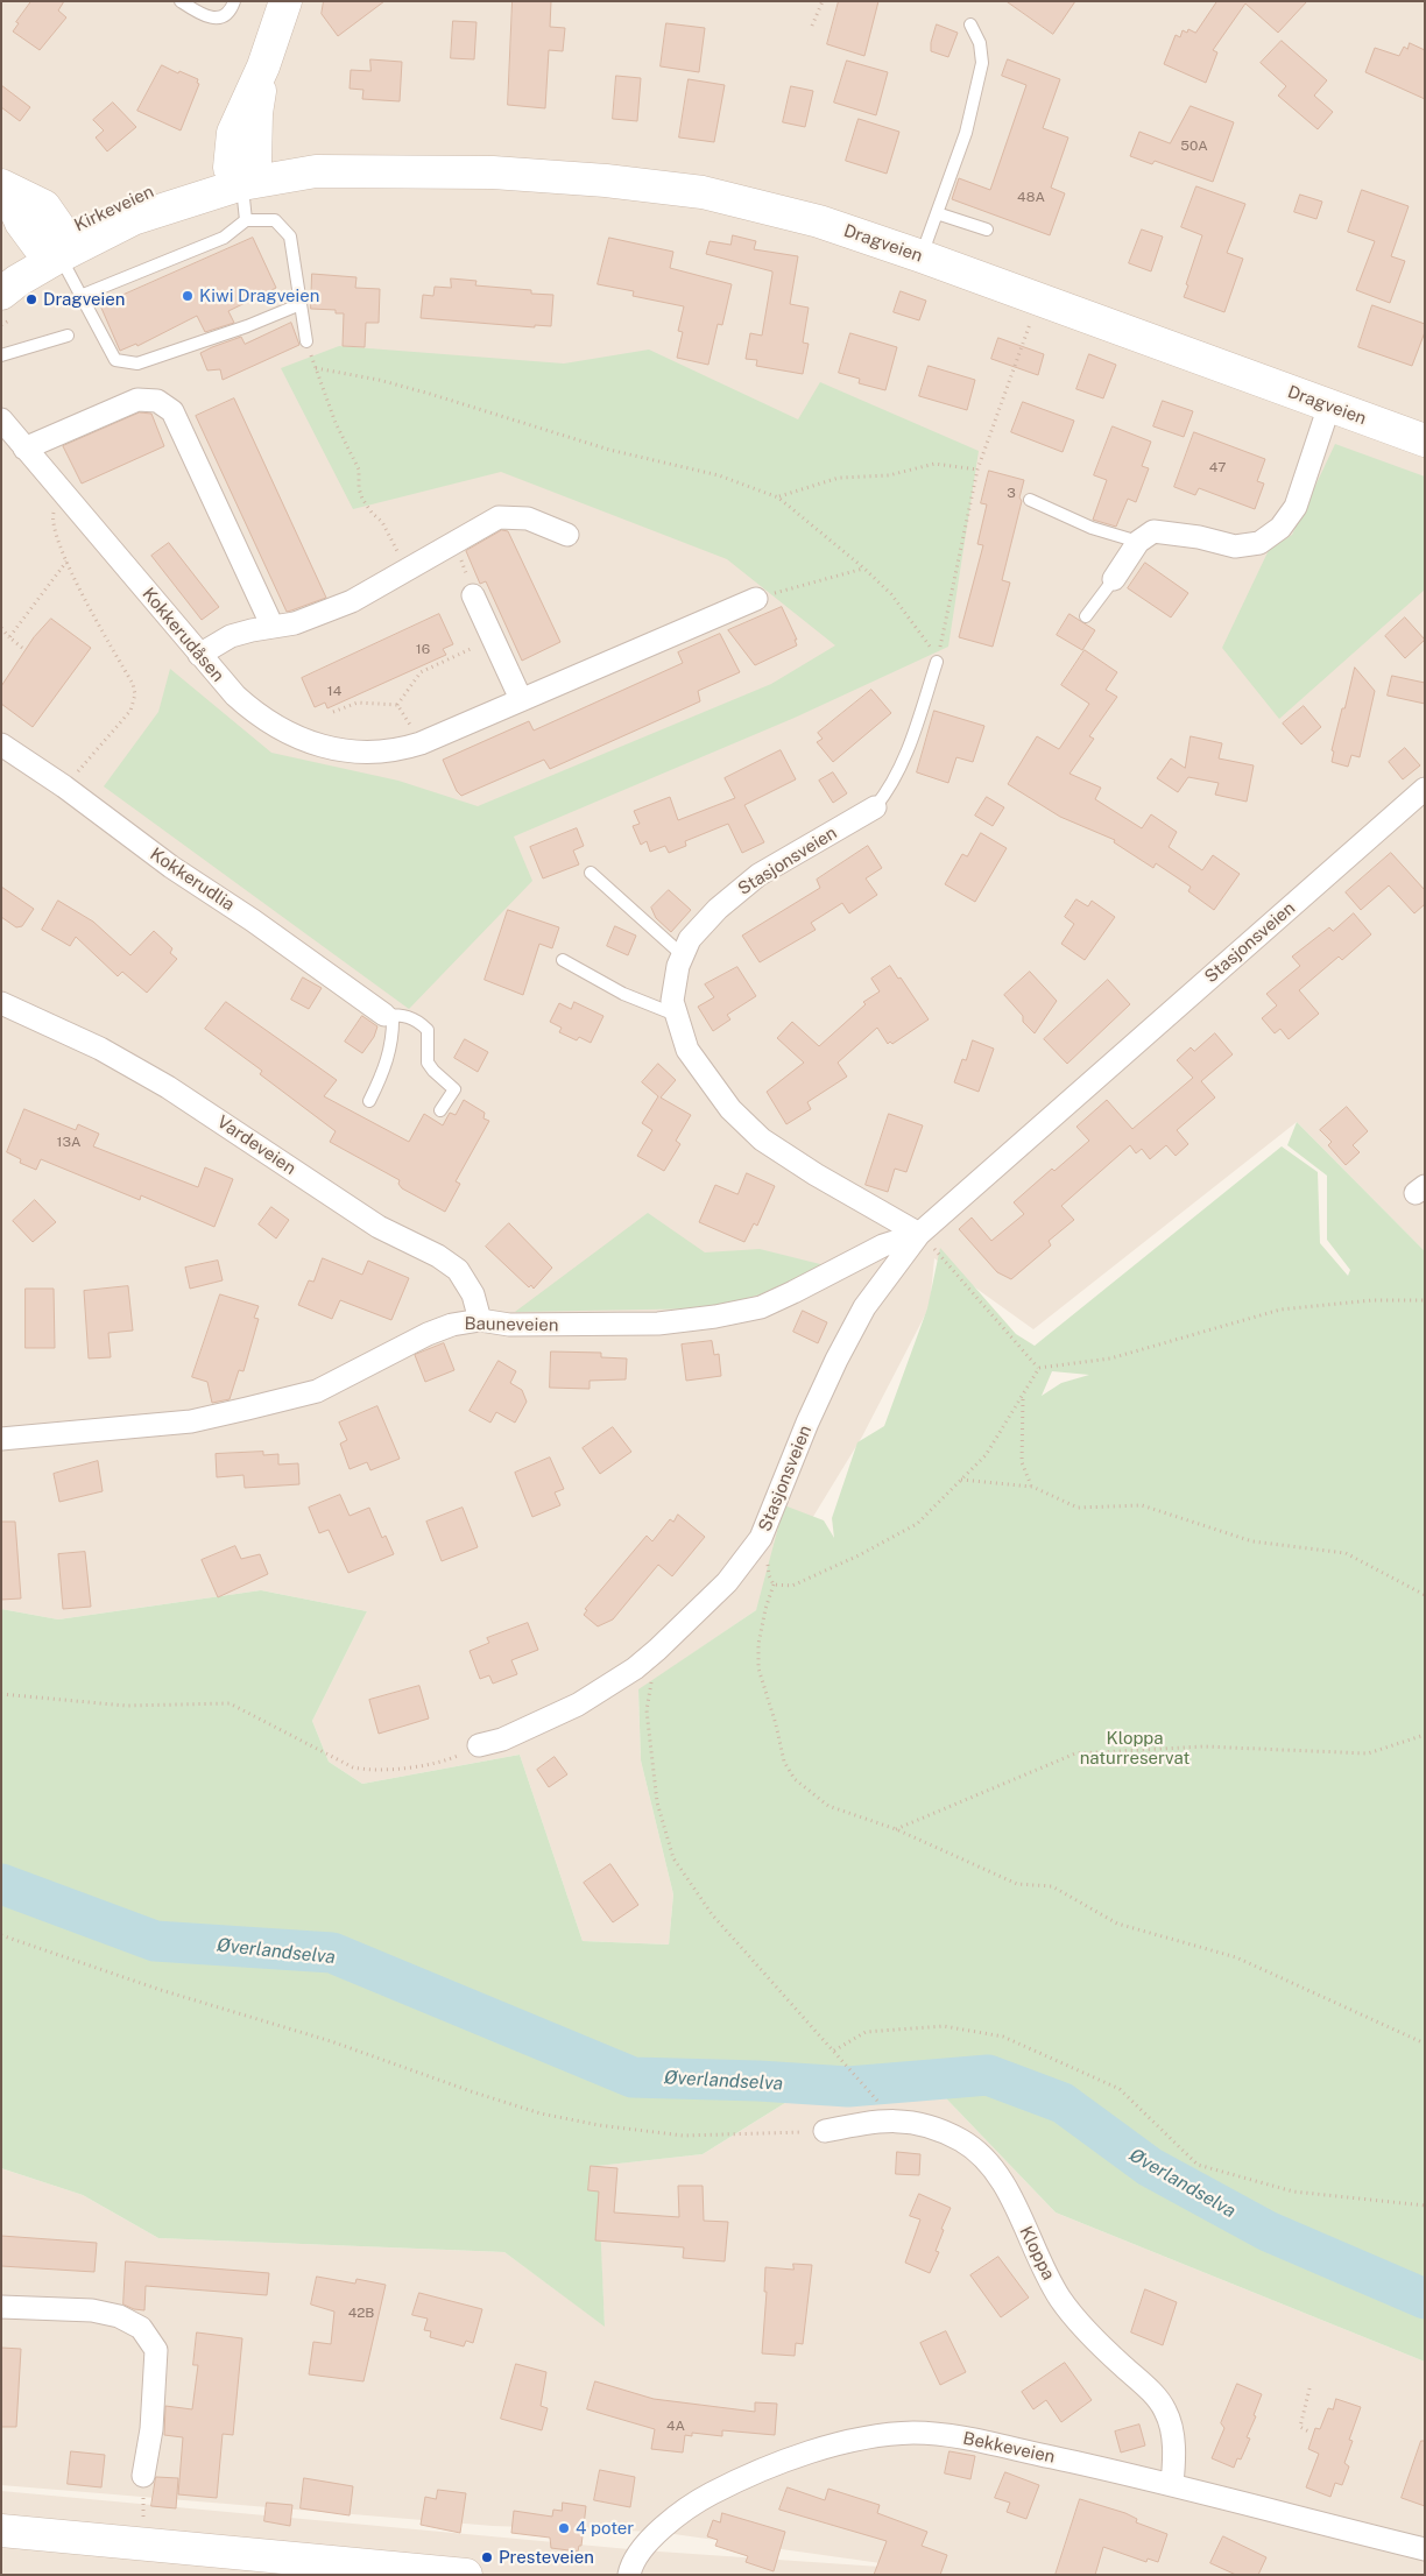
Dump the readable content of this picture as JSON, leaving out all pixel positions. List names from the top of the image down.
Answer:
{
  "streets": {
    "main road": ["Kirkeveien", "Dragveien"],
    "street": [
      "Kokkerudåsen",
      "Stasjonsveien",
      "Kokkerudlia",
      "Vardeveien",
      "Bauneveien",
      "Kloppa",
      "Bekkeveien"
    ]
  },
  "crossings": [
    ["Kirkeveien", "Dragveien"],
    ["Stasjonsveien", "Bauneveien"],
    ["Vardeveien", "Bauneveien"],
    ["Kloppa", "Bekkeveien"]
  ],
  "water": ["Øverlandselva"],
  "parks": ["Kloppa naturreservat"],
  "places": [
    "Kiwi Dragveien",
    "Dragveien",
    "4 poter",
    "Presteveien"
  ],
  "house_numbers": [
    "50A",
    "48A",
    "47",
    "3",
    "16",
    "14",
    "13A",
    "42B",
    "4A"
  ]
}
